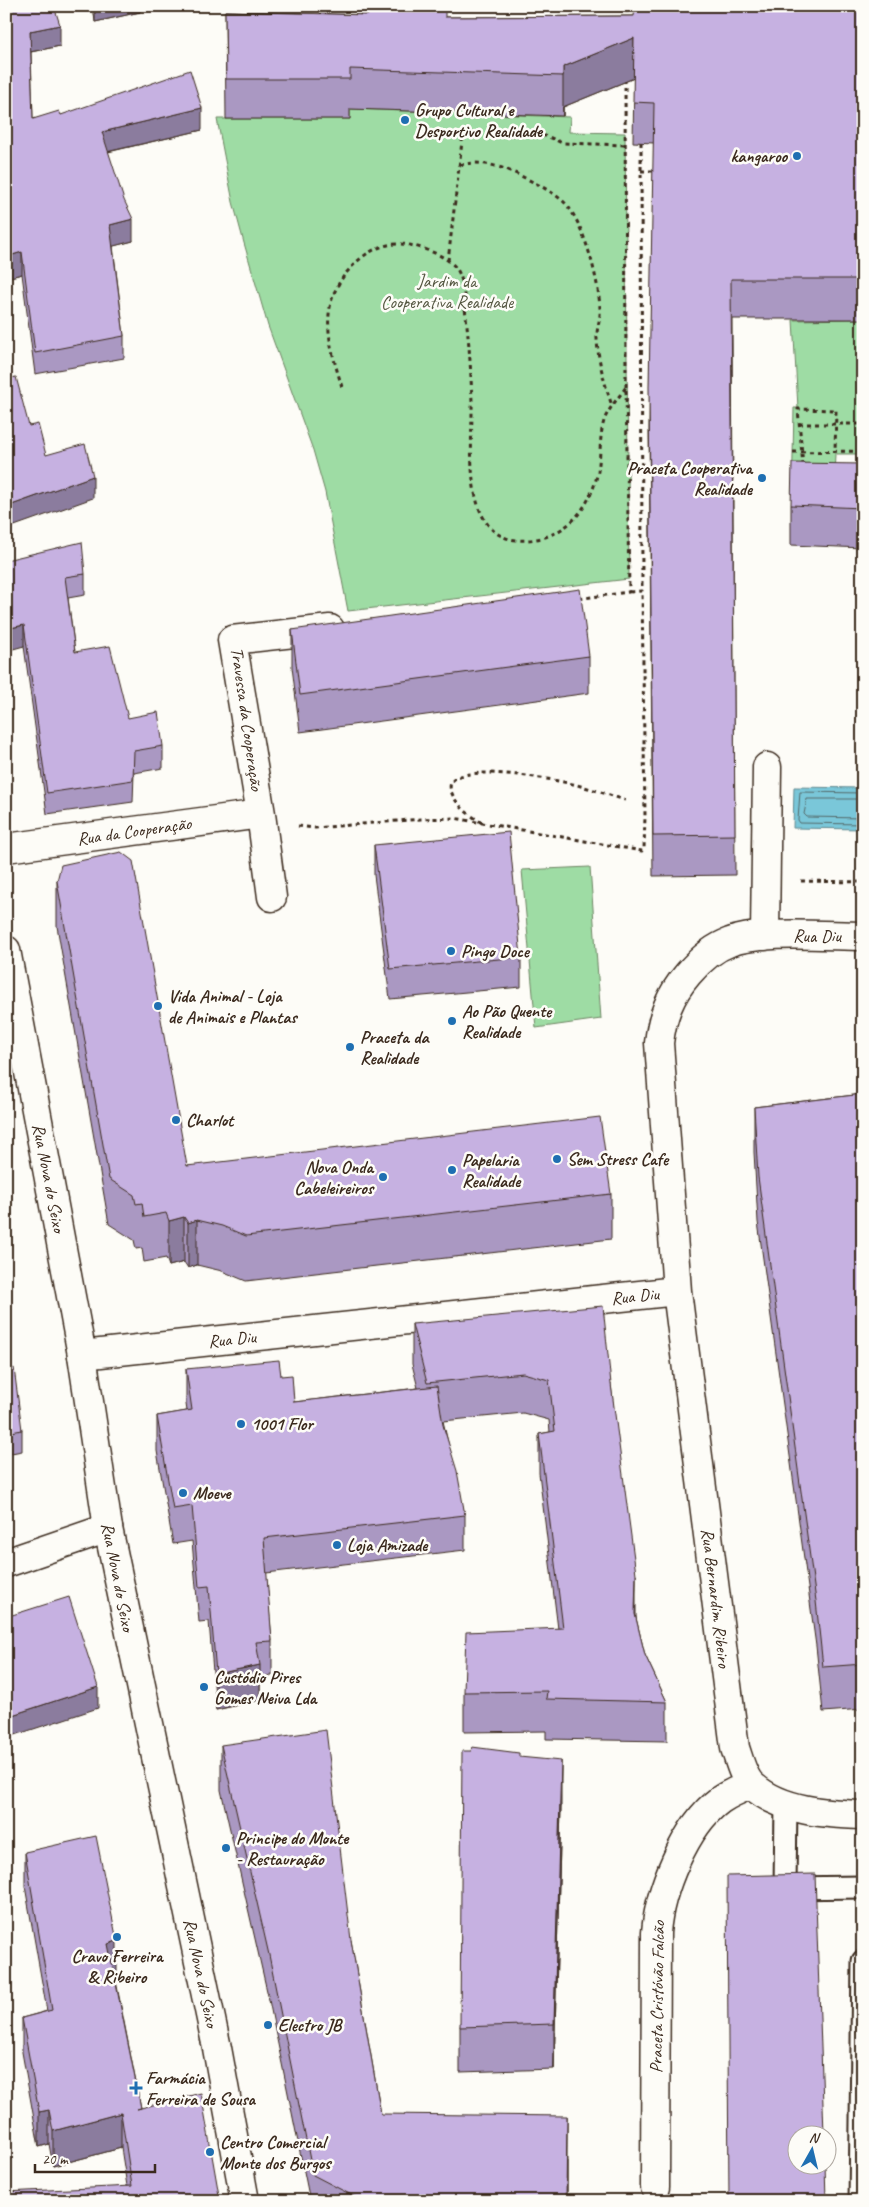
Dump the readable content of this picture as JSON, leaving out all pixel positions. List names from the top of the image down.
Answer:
{
  "streets": {
    "street": [
      "Travessa da Cooperação",
      "Rua da Cooperação",
      "Rua Diu",
      "Rua Nova do Seixo",
      "Rua Bernardim Ribeiro",
      "Praceta Cristóvão Falcão"
    ]
  },
  "crossings": [
    ["Travessa da Cooperação", "Rua da Cooperação"],
    ["Rua Diu", "Rua Nova do Seixo"],
    ["Rua Diu", "Rua Bernardim Ribeiro"],
    ["Rua Bernardim Ribeiro", "Praceta Cristóvão Falcão"]
  ],
  "parks": ["Jardim da Cooperativa Realidade"],
  "places": {
    "other": [
      "Grupo Cultural e Desportivo Realidade",
      "kangaroo",
      "Praceta Cooperativa Realidade",
      "Pingo Doce",
      "Vida Animal - Loja de Animais e Plantas",
      "Ao Pão Quente Realidade",
      "Praceta da Realidade",
      "Charlot",
      "Sem Stress Cafe",
      "Papelaria Realidade",
      "Nova Onda Cabeleireiros",
      "1001 Flor",
      "Moeve",
      "Loja Amizade",
      "Custódio Pires Gomes Neiva Lda",
      "Principe do Monte - Restauração",
      "Cravo Ferreira & Ribeiro",
      "Electro JB",
      "Centro Comercial Monte dos Burgos"
    ],
    "health": ["Farmácia Ferreira de Sousa"]
  },
  "scale_bar": "20 m",
  "north": "top"
}
